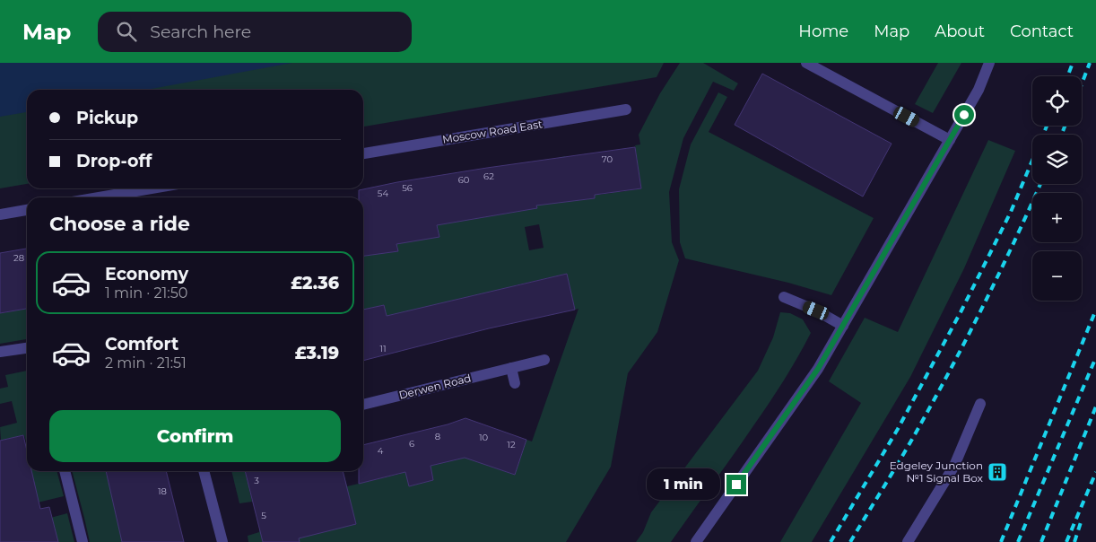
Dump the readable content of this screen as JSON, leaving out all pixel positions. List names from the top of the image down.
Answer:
{
  "streets": {
    "street": ["Moscow Road East", "Derwen Road"]
  },
  "places": {
    "building": ["Edgeley Junction №1 Signal Box"]
  },
  "house_numbers": [
    "70",
    "62",
    "60",
    "56",
    "54",
    "28",
    "11",
    "8",
    "10",
    "6",
    "12",
    "4",
    "3",
    "18",
    "5"
  ],
  "page": {
    "header": "Map",
    "search": "Search here",
    "nav": [
      "Home",
      "Map",
      "About",
      "Contact"
    ],
    "map_buttons": ["+", "−"],
    "banner": ["Pickup", "Drop-off"],
    "heading": "Choose a ride",
    "list": [
      {
        "name": "Economy",
        "note": "1 min · 21:50",
        "value": "£2.36"
      },
      {
        "name": "Comfort",
        "note": "2 min · 21:51",
        "value": "£3.19"
      }
    ],
    "buttons": "Confirm",
    "bubble": "1 min"
  }
}
